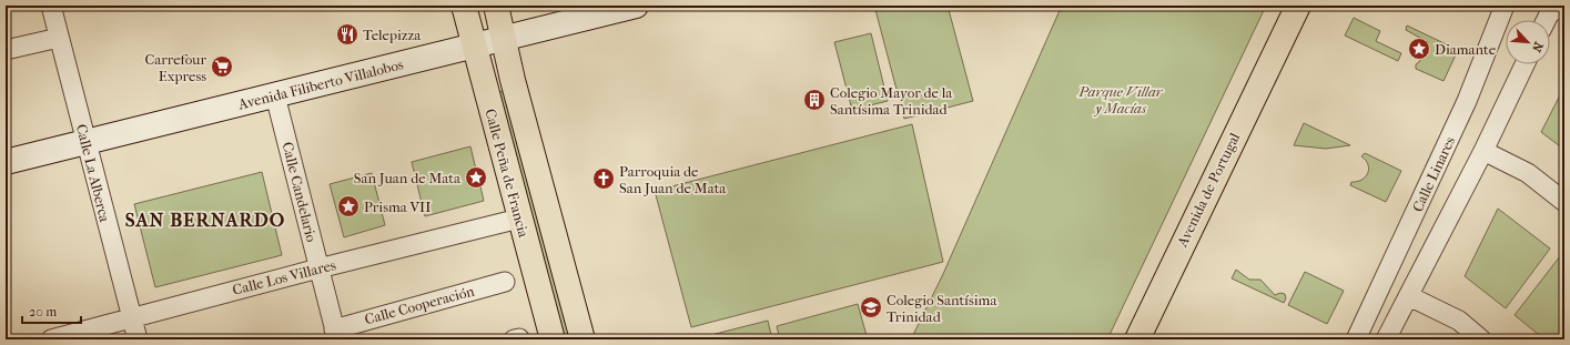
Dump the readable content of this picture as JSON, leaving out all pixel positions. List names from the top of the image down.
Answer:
{
  "streets": {
    "main road": ["Avenida Filiberto Villalobos", "Calle Peña de Francia", "Avenida de Portugal"],
    "street": [
      "Calle La Alberca",
      "Calle Linares",
      "Calle Candelario",
      "Calle Los Villares",
      "Calle Cooperación"
    ]
  },
  "crossings": [
    ["Avenida Filiberto Villalobos", "Calle La Alberca"],
    ["Avenida Filiberto Villalobos", "Calle Peña de Francia"],
    ["Avenida Filiberto Villalobos", "Calle Candelario"],
    ["Calle La Alberca", "Calle Los Villares"],
    ["Calle Peña de Francia", "Calle Los Villares"],
    ["Calle Candelario", "Calle Los Villares"],
    ["Calle Candelario", "Calle Cooperación"]
  ],
  "districts": ["SAN BERNARDO"],
  "parks": ["Parque Villar y Macías"],
  "places": {
    "restaurant": ["Telepizza"],
    "place": ["Diamante", "San Juan de Mata", "Prisma VII"],
    "supermarket": ["Carrefour Express"],
    "building": ["Colegio Mayor de la Santísima Trinidad"],
    "church": ["Parroquia de San Juan de Mata"],
    "school or university": ["Colegio Santísima Trinidad"]
  },
  "scale_bar": "20 m",
  "north": "bottom right"
}
